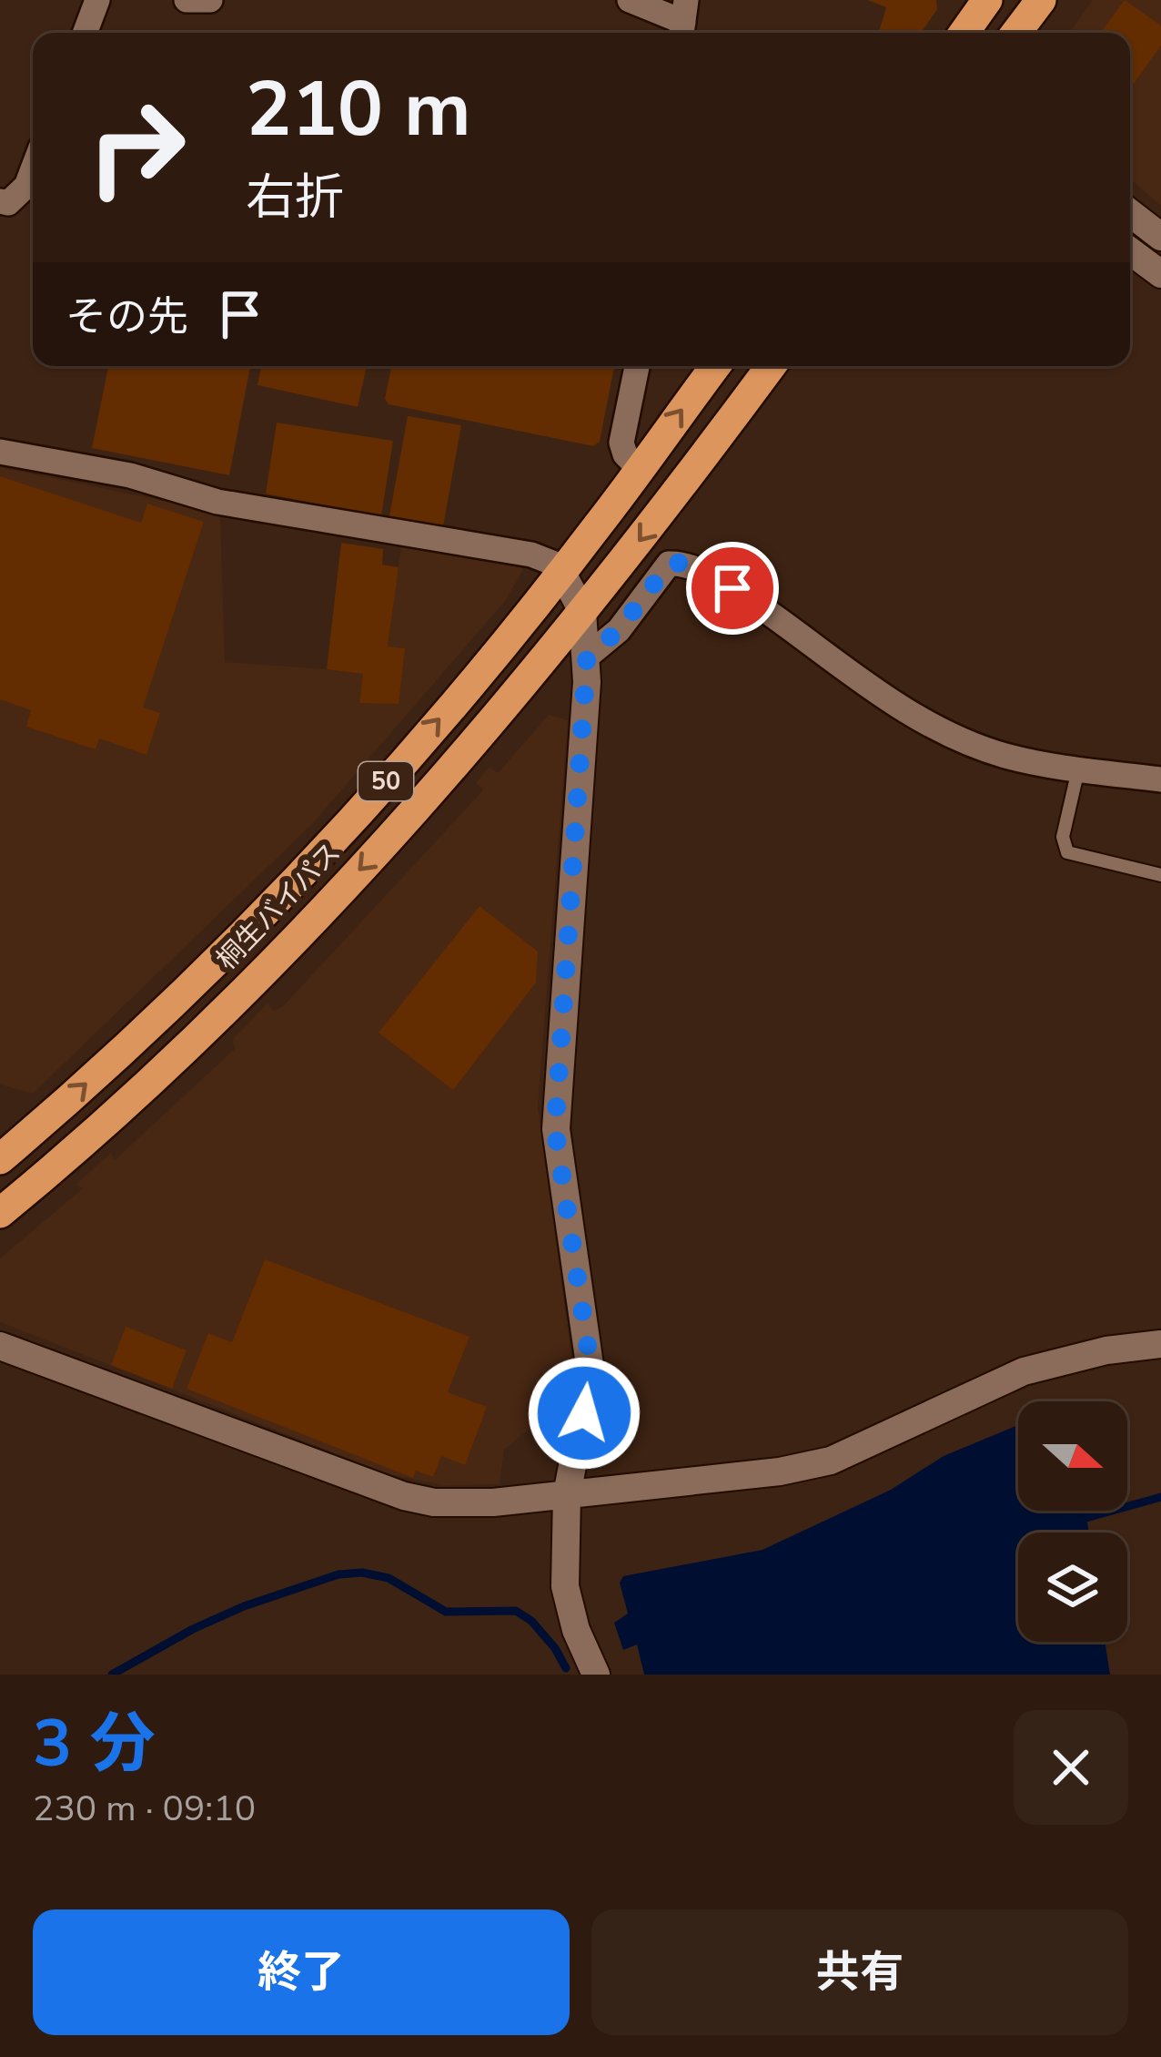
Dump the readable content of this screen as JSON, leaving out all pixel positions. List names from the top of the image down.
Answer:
{
  "streets": {
    "highway": ["50", "桐生バイパス"]
  },
  "north": "right",
  "page": {
    "turn": ["210 m", "右折"],
    "then": "その先",
    "heading": ["3 分", "230 m · 09:10"],
    "buttons": ["終了", "共有"]
  }
}
